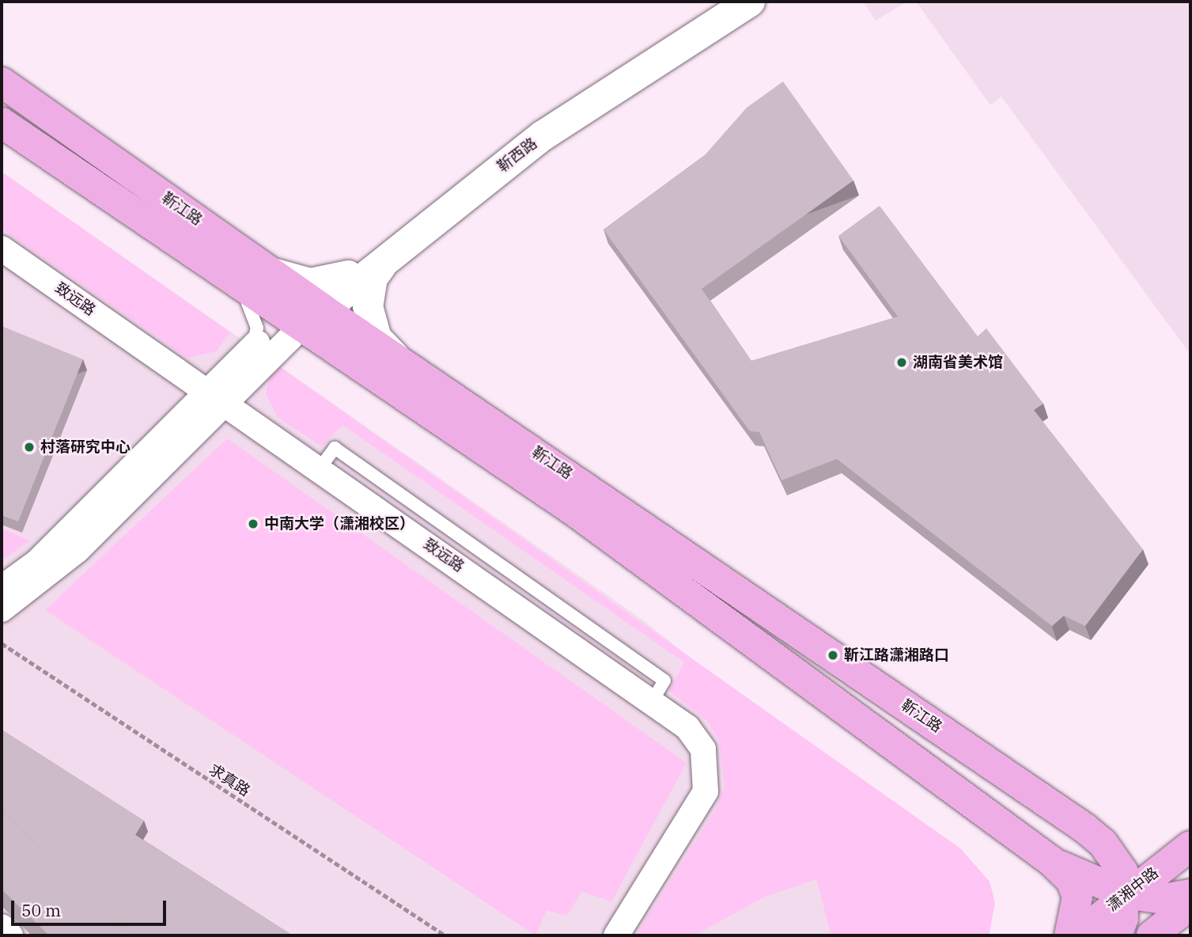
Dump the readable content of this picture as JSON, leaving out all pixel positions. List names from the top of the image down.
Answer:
{
  "streets": {
    "main road": ["靳江路", "潇湘中路"],
    "street": ["靳西路", "致远路"],
    "path": ["求真路"]
  },
  "crossings": [
    ["靳西路", "靳江路"]
  ],
  "places": [
    "湖南省美术馆",
    "村落研究中心",
    "中南大学（潇湘校区）",
    "靳江路潇湘路口"
  ],
  "scale_bar": "50 m"
}
